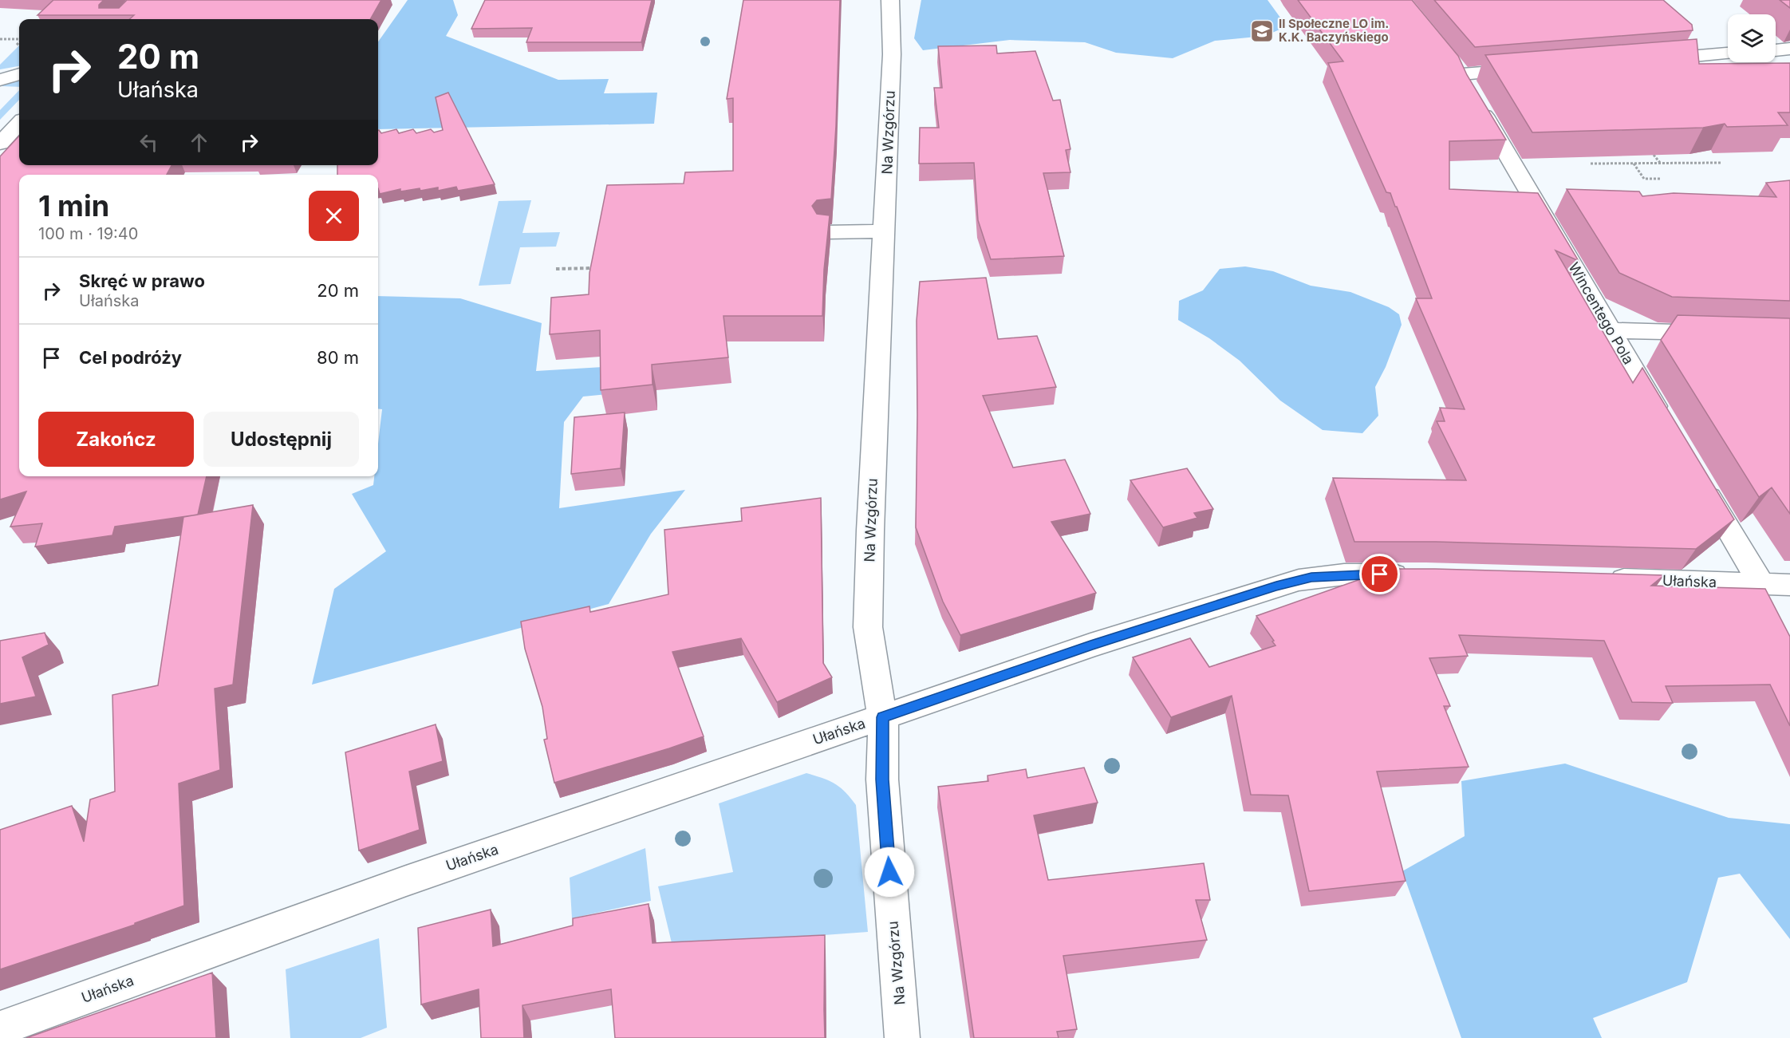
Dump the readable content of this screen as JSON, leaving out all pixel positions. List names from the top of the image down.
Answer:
{
  "streets": {
    "street": ["Na Wzgórzu", "Wincentego Pola", "Ułańska"]
  },
  "crossings": [
    ["Na Wzgórzu", "Ułańska"]
  ],
  "places": {
    "school or university": ["II Społeczne LO im. K.K. Baczyńskiego"]
  },
  "page": {
    "turn": ["20 m", "Ułańska"],
    "heading": ["1 min", "100 m · 19:40"],
    "list": [
      {
        "name": "Skręć w prawo",
        "note": "Ułańska",
        "value": "20 m"
      },
      {
        "name": "Cel podróży",
        "value": "80 m"
      }
    ],
    "buttons": ["Zakończ", "Udostępnij"]
  }
}
